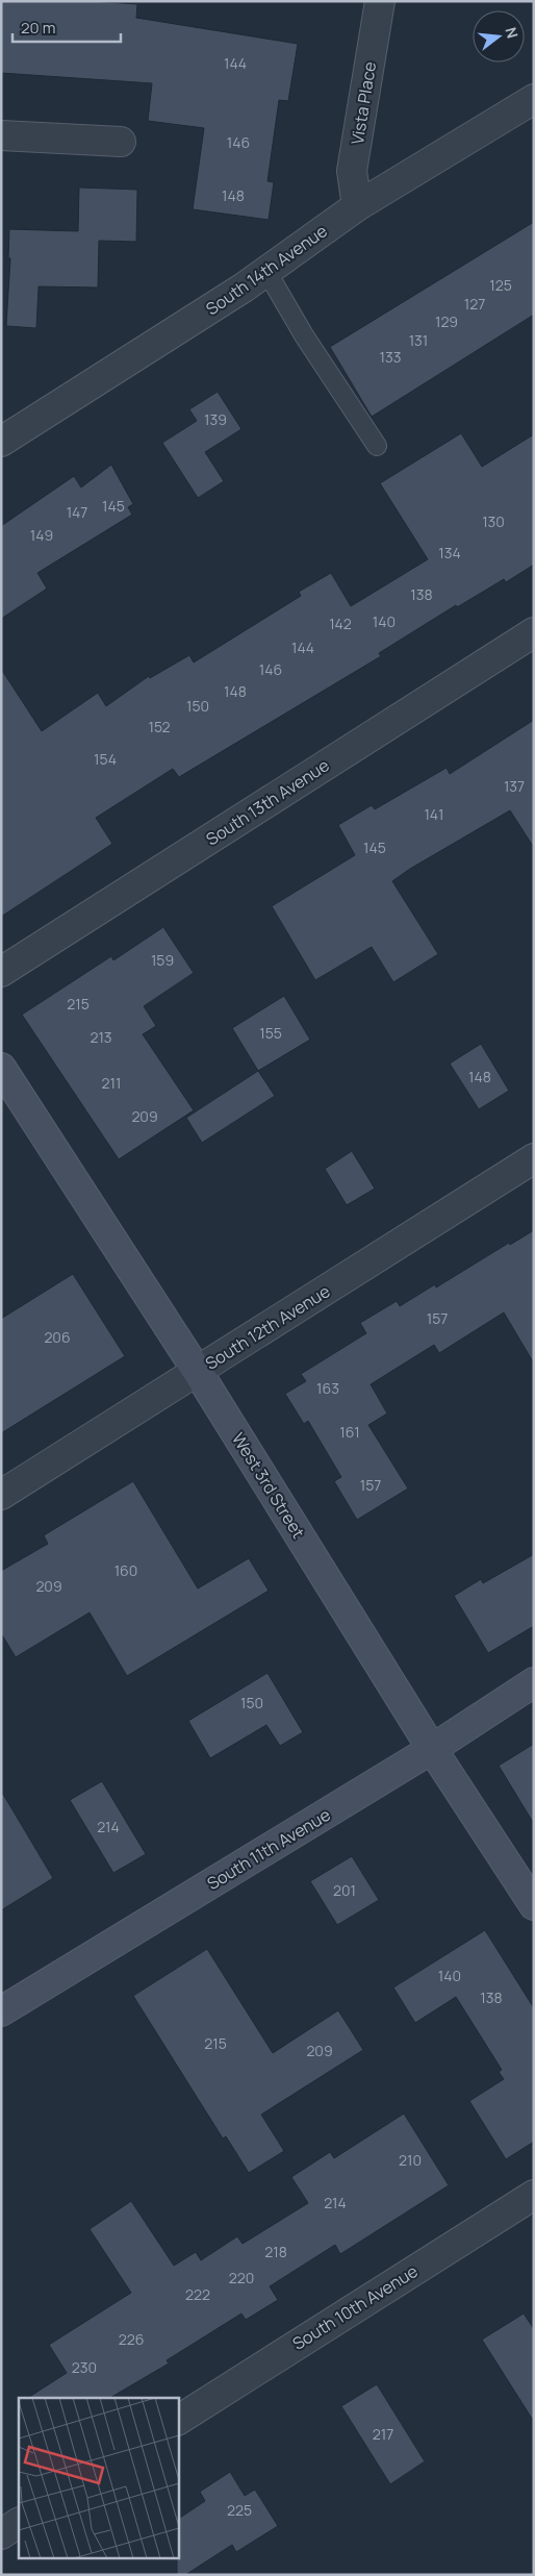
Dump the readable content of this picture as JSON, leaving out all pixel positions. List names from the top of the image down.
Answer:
{
  "streets": {
    "street": [
      "Vista Place",
      "South 14th Avenue",
      "South 13th Avenue",
      "South 12th Avenue",
      "West 3rd Street",
      "South 11th Avenue",
      "South 10th Avenue"
    ]
  },
  "crossings": [
    ["Vista Place", "South 14th Avenue"],
    ["South 12th Avenue", "West 3rd Street"],
    ["West 3rd Street", "South 11th Avenue"]
  ],
  "house_numbers": [
    "144",
    "146",
    "148",
    "125",
    "127",
    "129",
    "131",
    "133",
    "139",
    "145",
    "147",
    "130",
    "149",
    "134",
    "138",
    "140",
    "142",
    "144",
    "146",
    "148",
    "150",
    "152",
    "154",
    "137",
    "141",
    "145",
    "159",
    "215",
    "155",
    "213",
    "148",
    "211",
    "209",
    "157",
    "206",
    "163",
    "161",
    "157",
    "160",
    "209",
    "150",
    "214",
    "201",
    "140",
    "138",
    "215",
    "209",
    "210",
    "214",
    "218",
    "220",
    "222",
    "226",
    "230",
    "217",
    "225"
  ],
  "scale_bar": "20 m",
  "north": "right"
}
